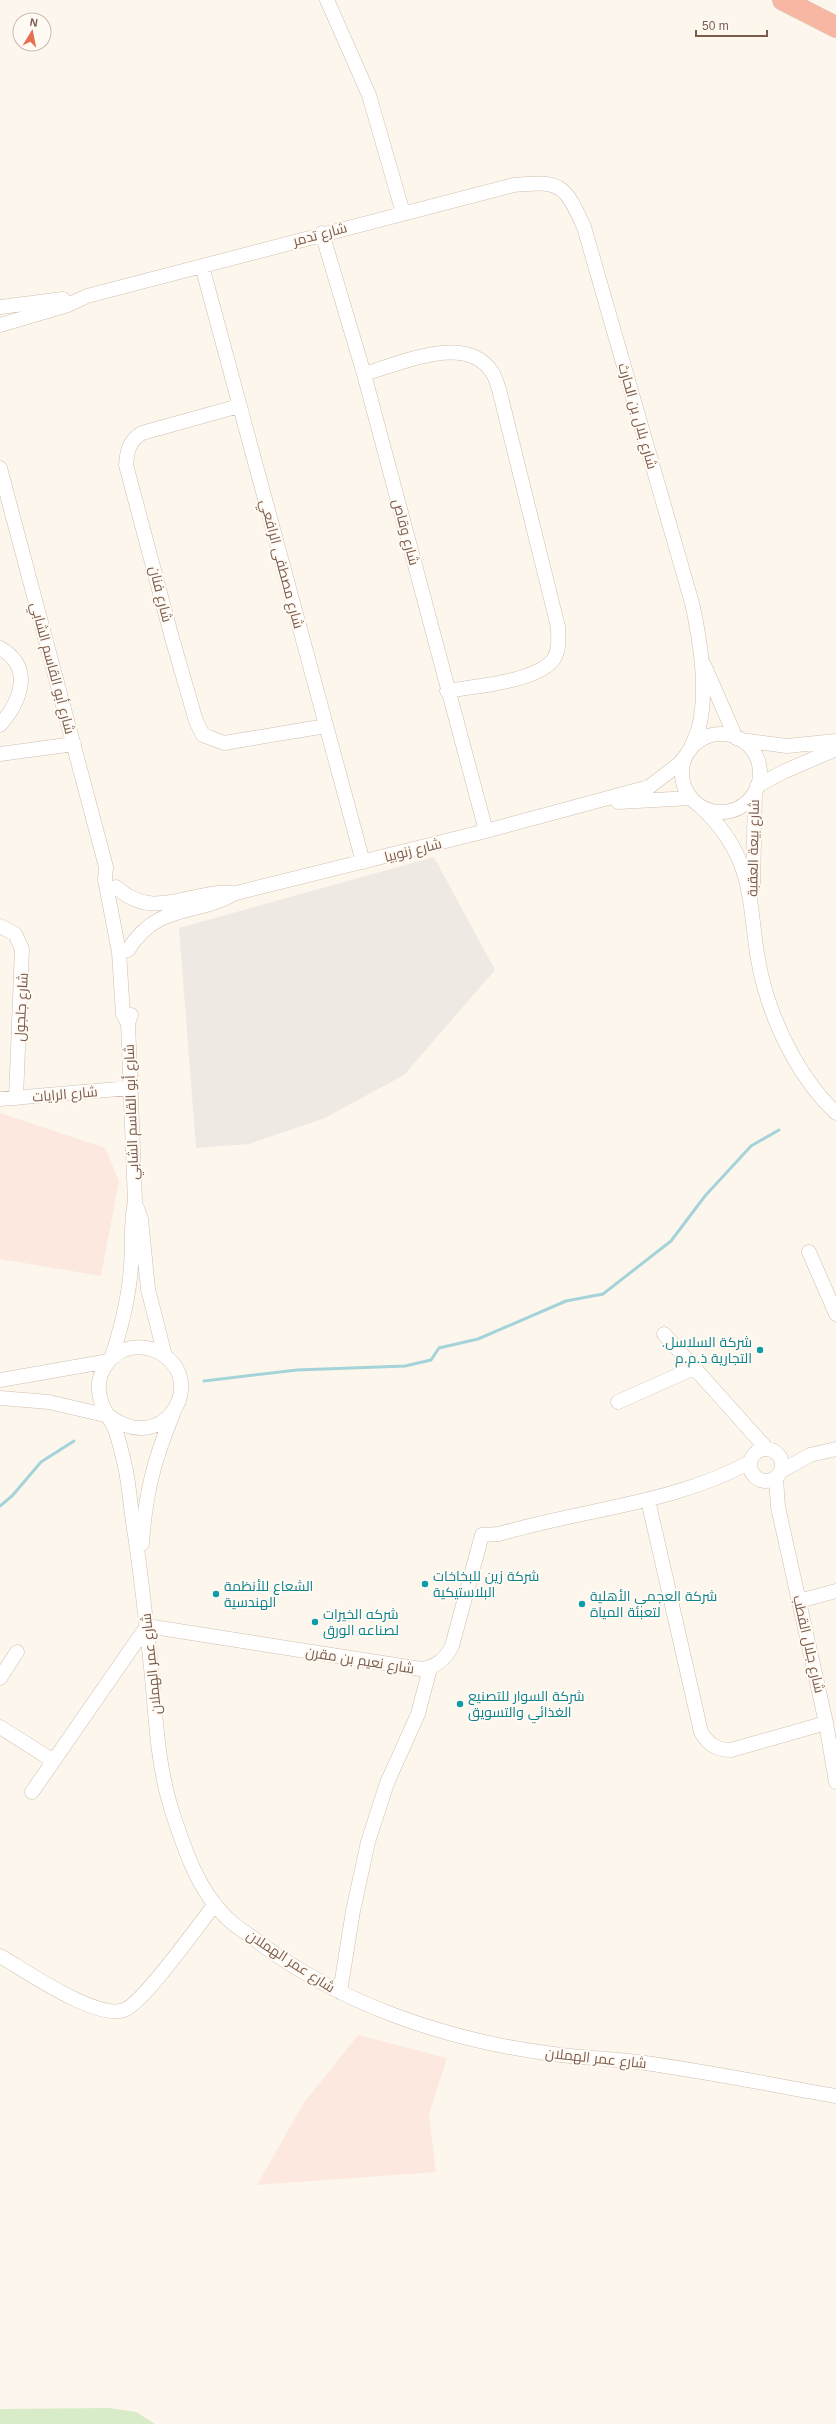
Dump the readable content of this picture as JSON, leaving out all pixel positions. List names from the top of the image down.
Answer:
{
  "streets": {
    "street": [
      "شارع تدمر",
      "شارع بلال بن الحارث",
      "شارع وقاص",
      "شارع مصطفى الرافعي",
      "شارع فنان",
      "شارع أبو القاسم الشابي",
      "شارع بيعة العقبة",
      "شارع زنوبيا",
      "شارع جلجول",
      "شارع الرايات",
      "شارع جلال القطب",
      "شارع نعيم بن مقرن",
      "شارع عمر الهملان"
    ]
  },
  "crossings": [
    ["شارع تدمر", "شارع بلال بن الحارث"],
    ["شارع تدمر", "شارع وقاص"],
    ["شارع تدمر", "شارع مصطفى الرافعي"],
    ["شارع بلال بن الحارث", "شارع بيعة العقبة"],
    ["شارع بلال بن الحارث", "شارع زنوبيا"],
    ["شارع وقاص", "شارع زنوبيا"],
    ["شارع مصطفى الرافعي", "شارع فنان"],
    ["شارع مصطفى الرافعي", "شارع زنوبيا"],
    ["شارع أبو القاسم الشابي", "شارع زنوبيا"],
    ["شارع أبو القاسم الشابي", "شارع الرايات"],
    ["شارع أبو القاسم الشابي", "شارع عمر الهملان"],
    ["شارع بيعة العقبة", "شارع زنوبيا"],
    ["شارع جلجول", "شارع الرايات"],
    ["شارع جلال القطب", "شارع نعيم بن مقرن"],
    ["شارع نعيم بن مقرن", "شارع عمر الهملان"]
  ],
  "places": [
    ".شركة السلاسل التجارية ذ.م.م",
    "شركة زين للبخاخات البلاستيكية",
    "الشعاع للأنظمة الهندسية",
    "شركة العجمي الأهلية لتعبئة المياة",
    "شركه الخيرات لصناعه الورق",
    "شركة السوار للتصنيع الغذائي والتسويق"
  ],
  "scale_bar": "50 m",
  "north": "top"
}
